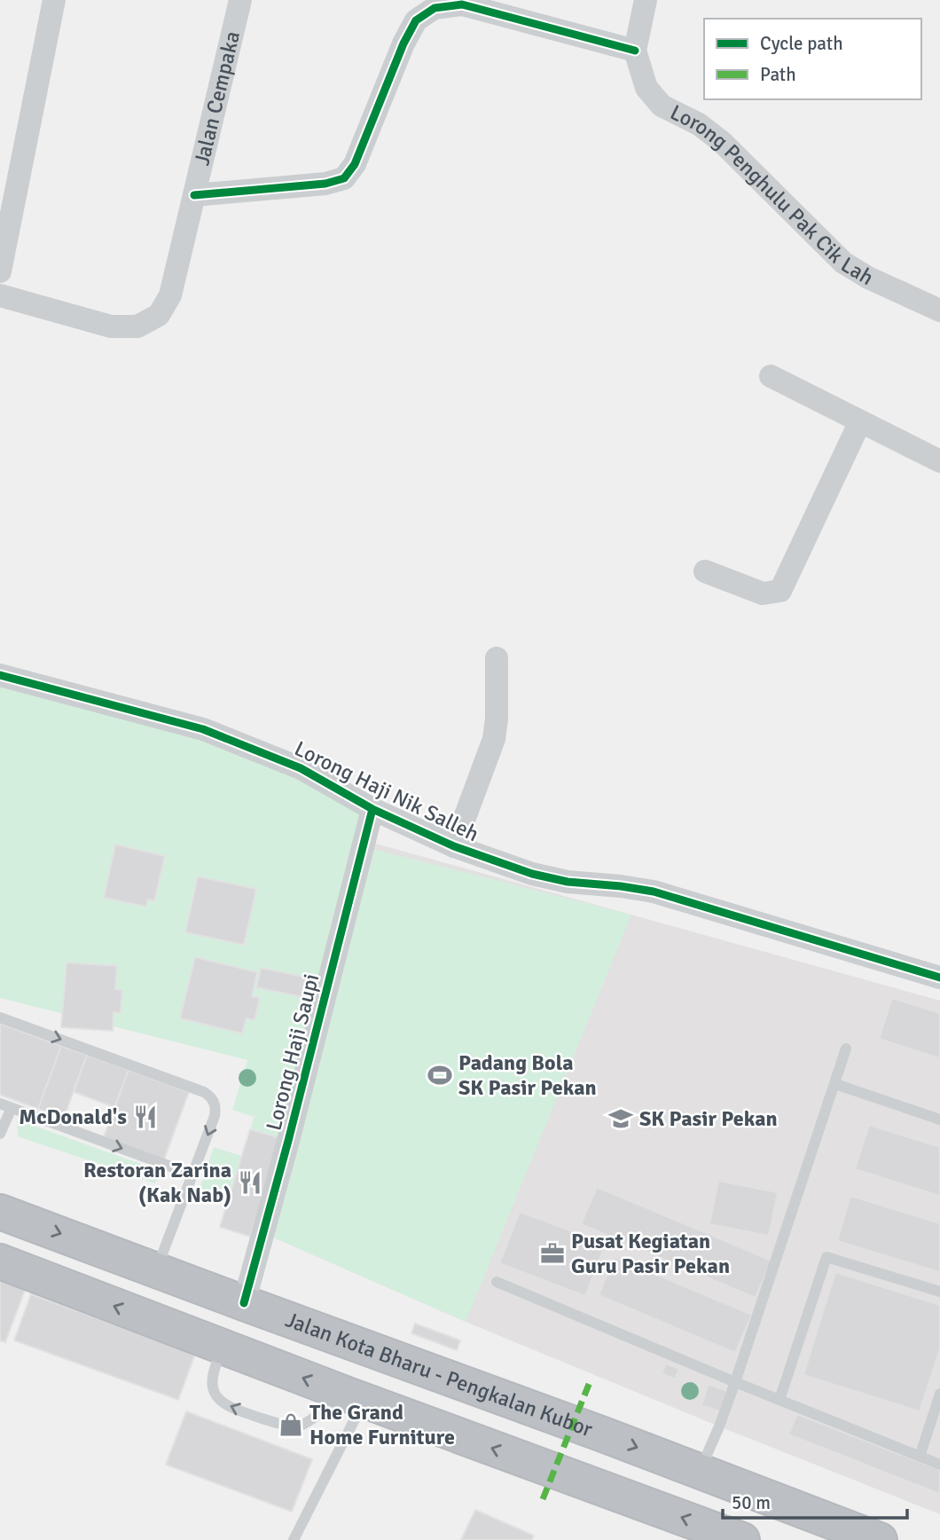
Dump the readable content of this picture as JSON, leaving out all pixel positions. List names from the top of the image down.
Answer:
{
  "streets": {
    "highway": ["Jalan Kota Bharu - Pengkalan Kubor"],
    "street": [
      "Jalan Cempaka",
      "Lorong Penghulu Pak Cik Lah",
      "Lorong Haji Nik Salleh",
      "Lorong Haji Saupi"
    ]
  },
  "crossings": [
    ["Lorong Haji Nik Salleh", "Lorong Haji Saupi"],
    ["Lorong Haji Saupi", "Jalan Kota Bharu - Pengkalan Kubor"]
  ],
  "places": {
    "sports": ["Padang Bola SK Pasir Pekan"],
    "restaurant": ["McDonald's", "Restoran Zarina (Kak Nab)"],
    "school or university": ["SK Pasir Pekan"],
    "office": ["Pusat Kegiatan Guru Pasir Pekan"],
    "shop": ["The Grand Home Furniture"]
  },
  "legend": ["Cycle path", "Path"],
  "scale_bar": "50 m"
}
